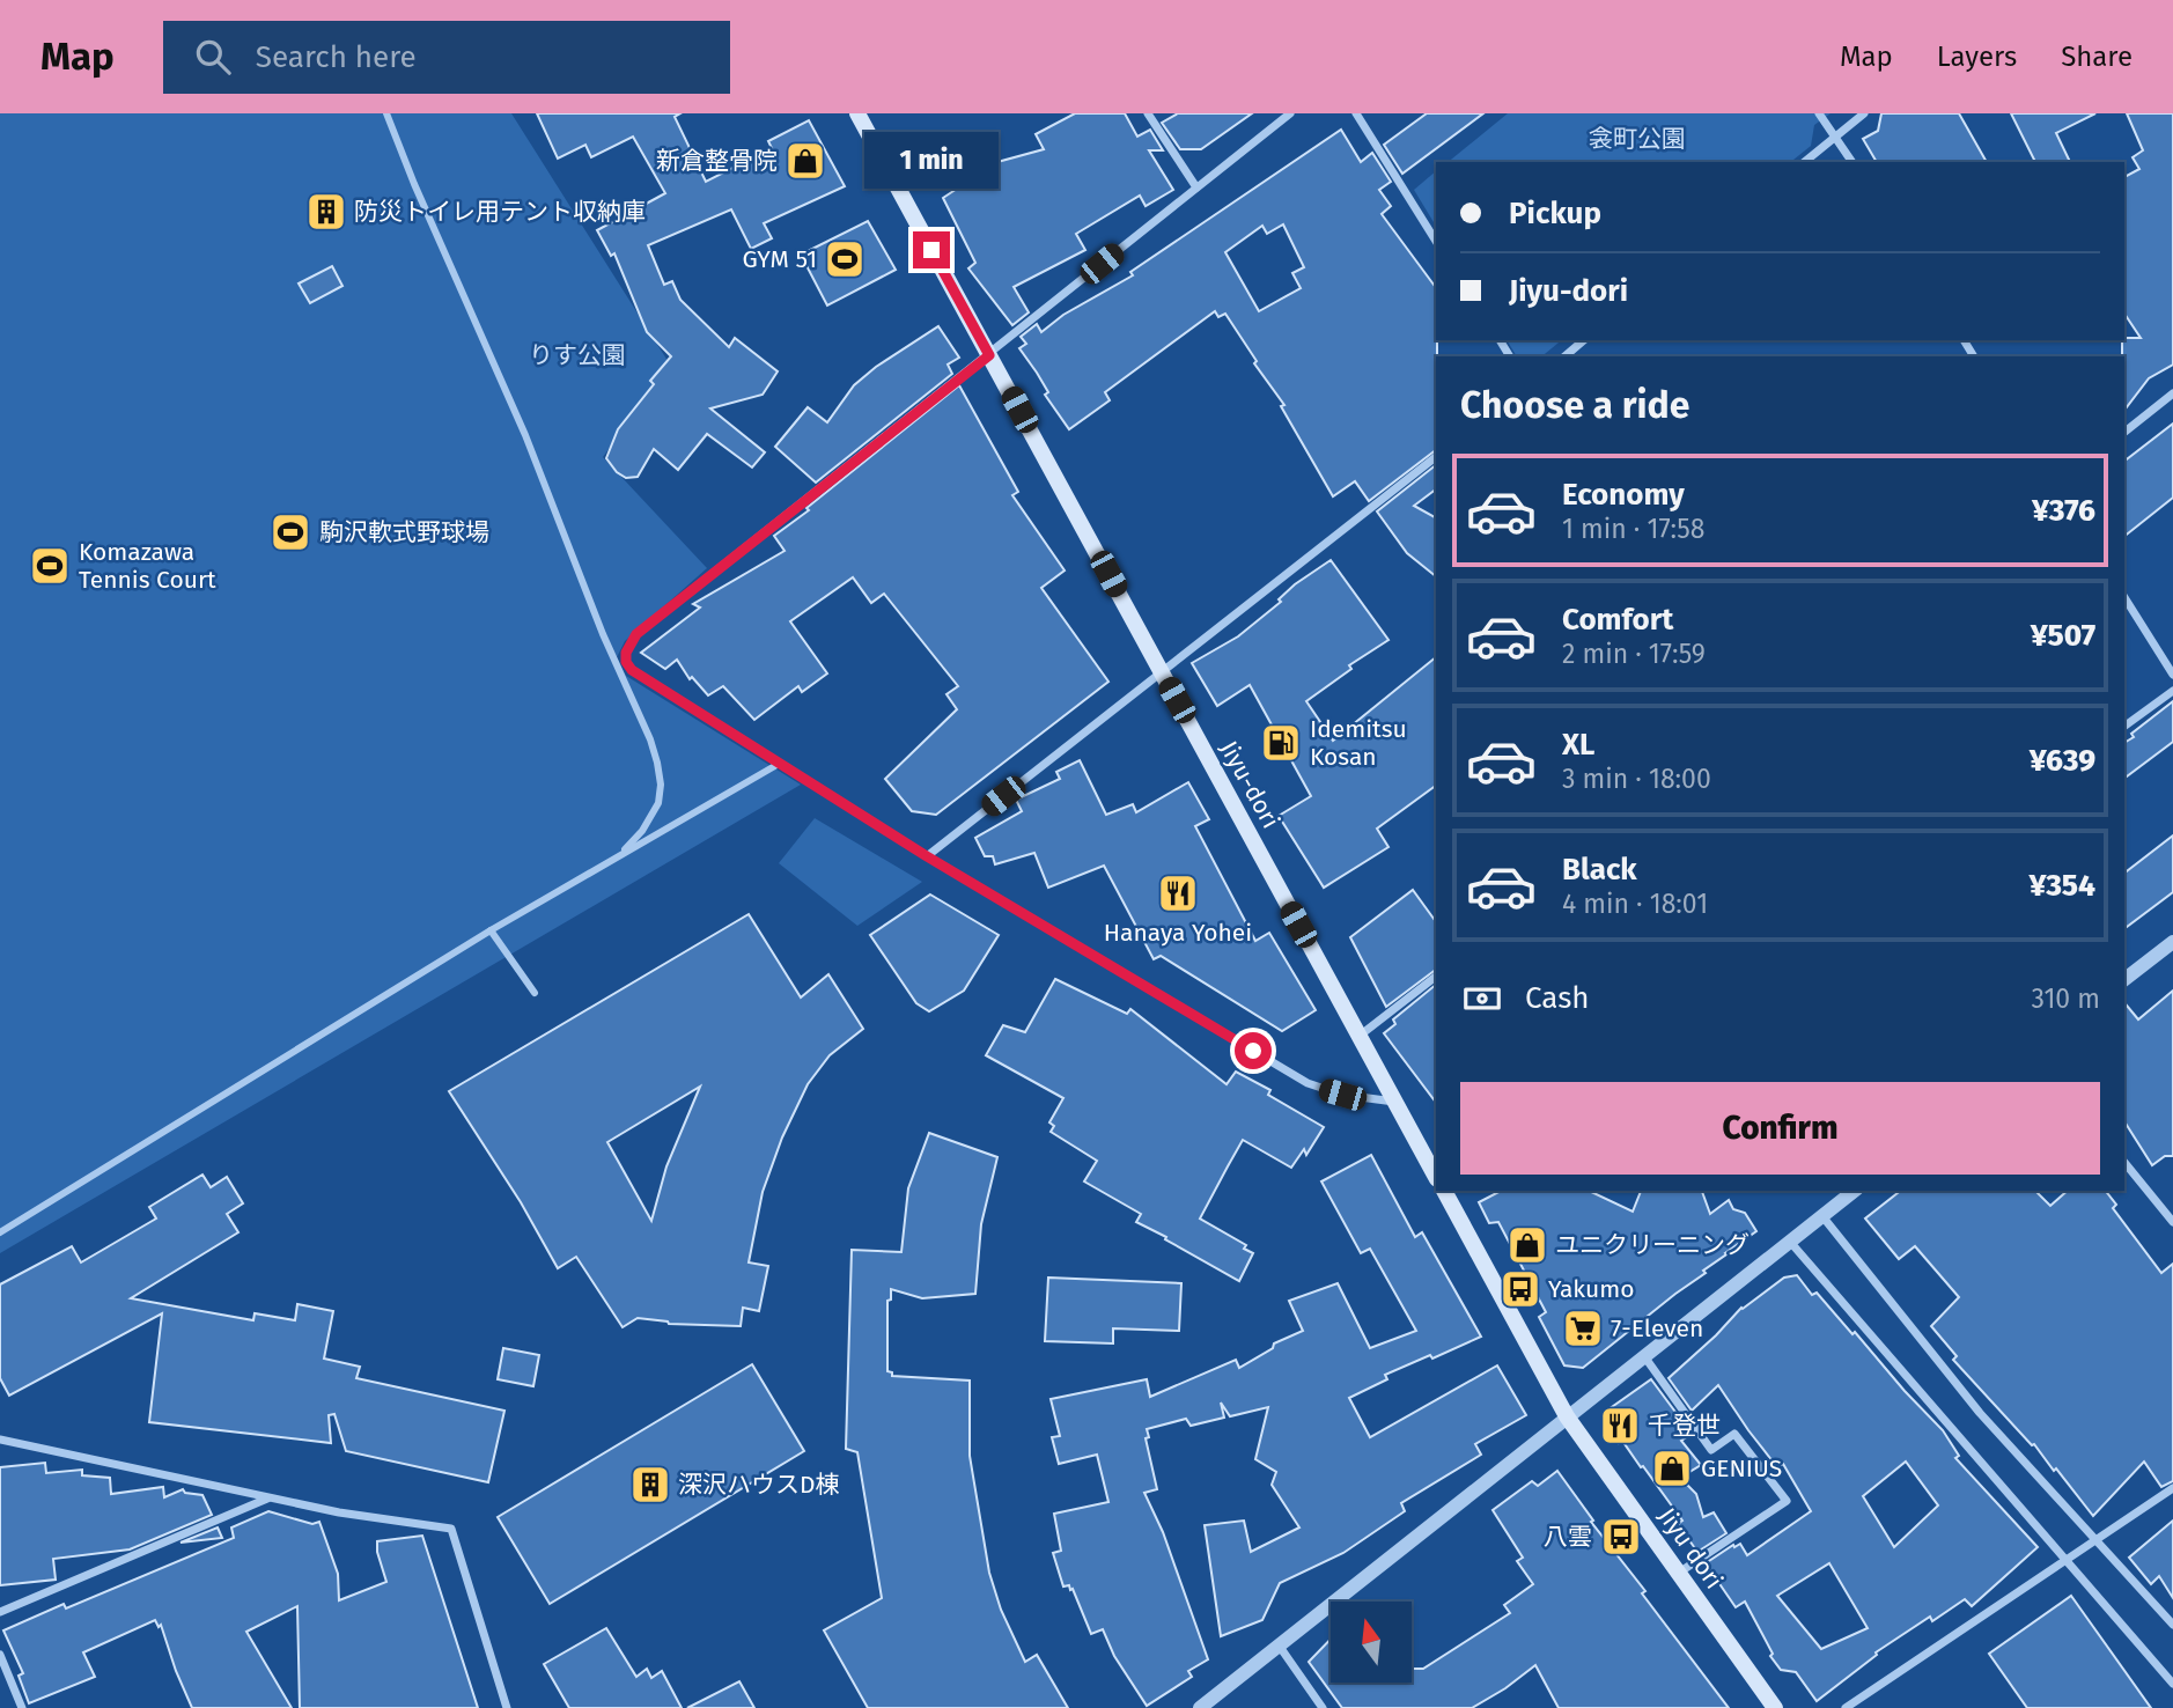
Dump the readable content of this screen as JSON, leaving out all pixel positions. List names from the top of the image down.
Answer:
{
  "streets": {
    "main road": ["Jiyu-dori", "Jiyu dori"]
  },
  "parks": ["衾町公園", "りす公園"],
  "places": {
    "shop": ["新倉整骨院", "ユニクリーニング", "GENIUS"],
    "building": ["防災トイレ用テント収納庫", "深沢ハウスD棟"],
    "sports": ["GYM 51", "駒沢軟式野球場", "Komazawa Tennis Court"],
    "fuel station": ["Idemitsu Kosan"],
    "restaurant": ["Hanaya Yohei", "千登世"],
    "bus stop": ["Yakumo", "八雲"],
    "supermarket": ["7-Eleven"]
  },
  "north": "top",
  "page": {
    "header": "Map",
    "search": "Search here",
    "nav": ["Map", "Layers", "Share"],
    "bubble": "1 min",
    "banner": ["Pickup", "Jiyu-dori"],
    "heading": "Choose a ride",
    "list": [
      {
        "name": "Economy",
        "note": "1 min · 17:58",
        "value": "¥376"
      },
      {
        "name": "Comfort",
        "note": "2 min · 17:59",
        "value": "¥507"
      },
      {
        "name": "XL",
        "note": "3 min · 18:00",
        "value": "¥639"
      },
      {
        "name": "Black",
        "note": "4 min · 18:01",
        "value": "¥354"
      }
    ],
    "pay": ["Cash", "310 m"],
    "buttons": "Confirm"
  }
}
